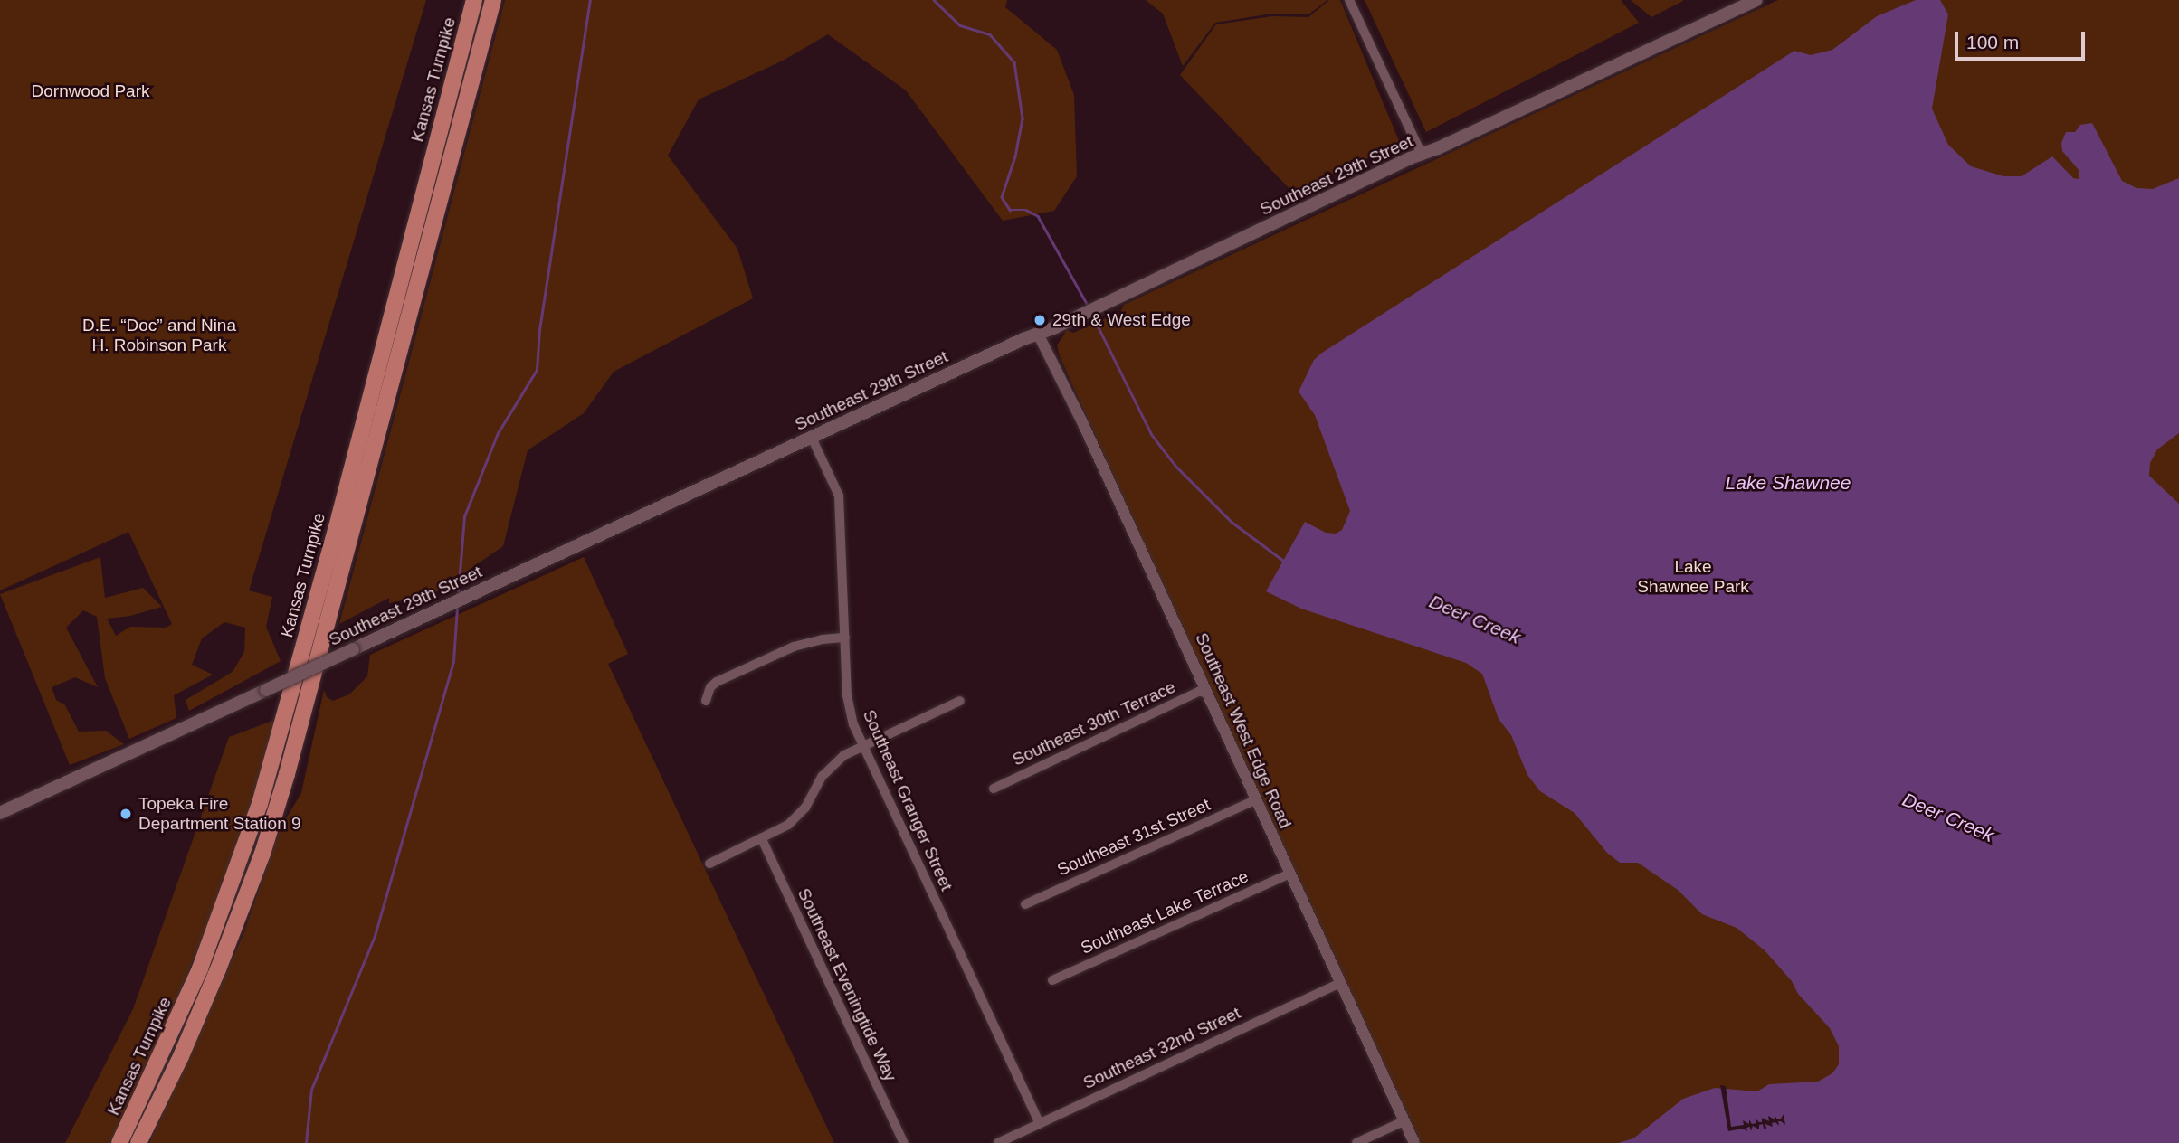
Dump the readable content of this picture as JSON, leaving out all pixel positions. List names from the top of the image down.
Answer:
{
  "streets": {
    "highway": ["Kansas Turnpike"],
    "main road": ["Southeast 29th Street"],
    "street": [
      "Southeast 30th Terrace",
      "Southeast West Edge Road",
      "Southeast Granger Street",
      "Southeast 31st Street",
      "Southeast Lake Terrace",
      "Southeast Eveningtide Way",
      "Southeast 32nd Street"
    ]
  },
  "crossings": [
    ["Southeast 29th Street", "Southeast West Edge Road"],
    ["Southeast 29th Street", "Southeast Granger Street"],
    ["Southeast 30th Terrace", "Southeast West Edge Road"],
    ["Southeast West Edge Road", "Southeast 31st Street"],
    ["Southeast West Edge Road", "Southeast Lake Terrace"],
    ["Southeast West Edge Road", "Southeast 32nd Street"],
    ["Southeast Granger Street", "Southeast 32nd Street"]
  ],
  "water": ["Lake Shawnee", "Deer Creek"],
  "parks": ["Dornwood Park", "D.E. “Doc” and Nina H. Robinson Park", "Lake Shawnee Park"],
  "places": ["29th & West Edge", "Topeka Fire Department Station 9"],
  "scale_bar": "100 m"
}
